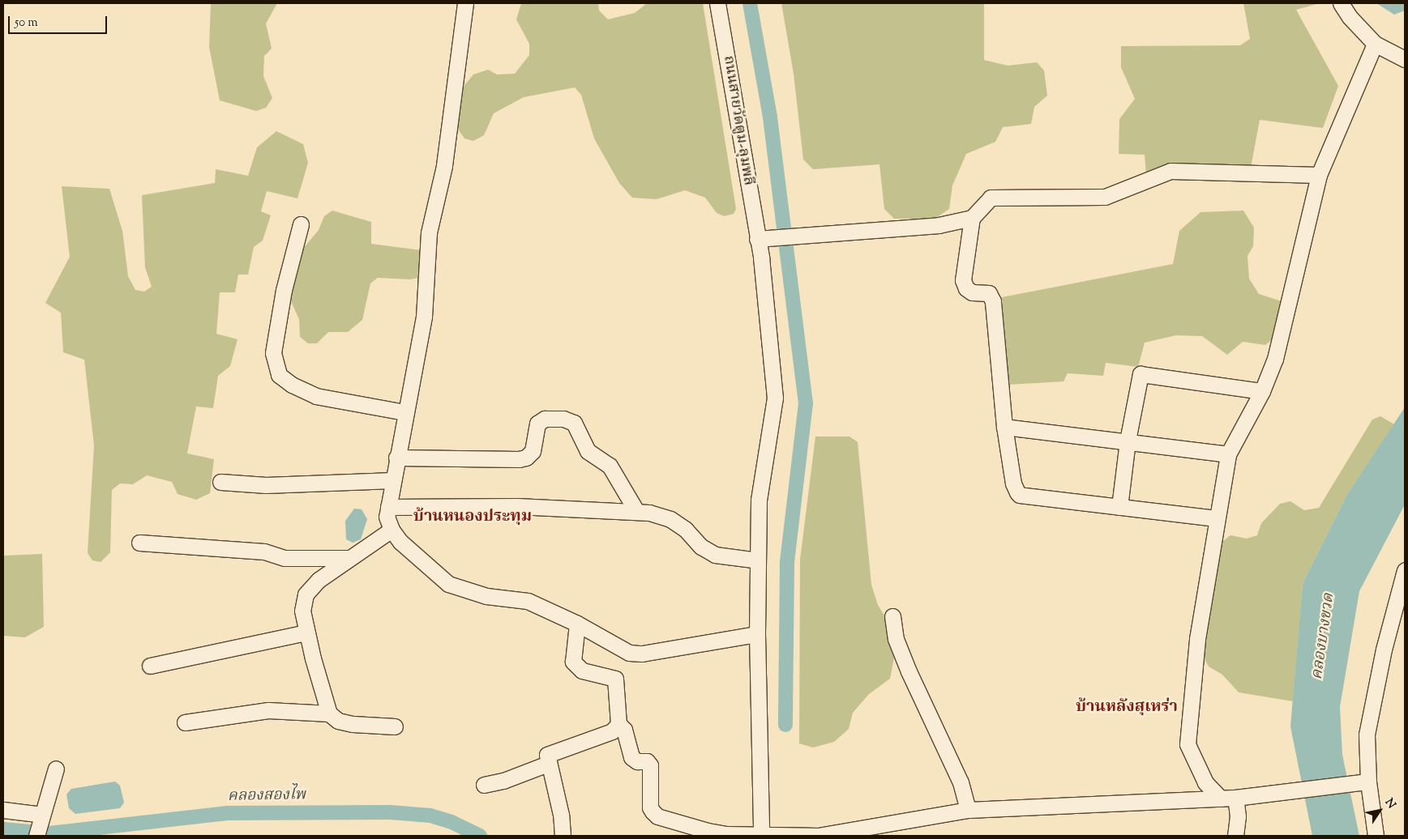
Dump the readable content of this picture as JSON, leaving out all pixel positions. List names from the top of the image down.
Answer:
{
  "streets": {
    "street": ["ถนนสายวัดตูม-ลุมพลี"]
  },
  "districts": ["บ้านหนองประทุม", "บ้านหลังสุเหร่า"],
  "water": ["คลองบางขวด", "คลองสองไพ"],
  "scale_bar": "50 m",
  "north": "top right"
}
